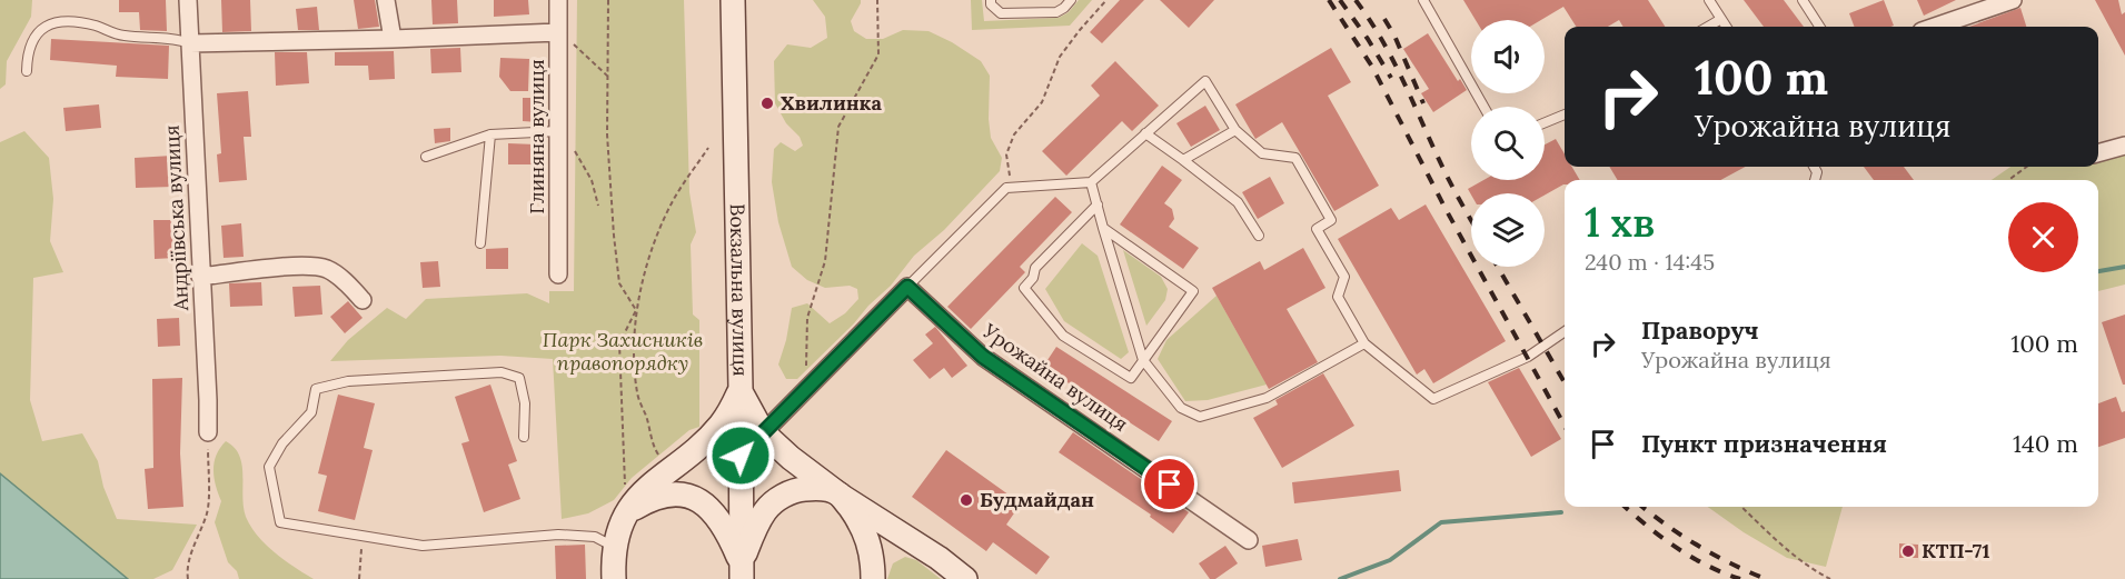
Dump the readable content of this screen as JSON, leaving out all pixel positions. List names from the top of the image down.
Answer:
{
  "streets": {
    "main road": ["Вокзальна вулиця"],
    "street": ["Глиняна вулиця", "Андріївська вулиця", "Урожайна вулиця"]
  },
  "parks": ["Парк Захисників правопорядку"],
  "places": ["Хвилинка", "Будмайдан", "КТП-71"],
  "page": {
    "turn": ["100 m", "Урожайна вулиця"],
    "heading": ["1 хв", "240 m · 14:45"],
    "list": [
      {
        "name": "Праворуч",
        "note": "Урожайна вулиця",
        "value": "100 m"
      },
      {
        "name": "Пункт призначення",
        "value": "140 m"
      }
    ]
  }
}
